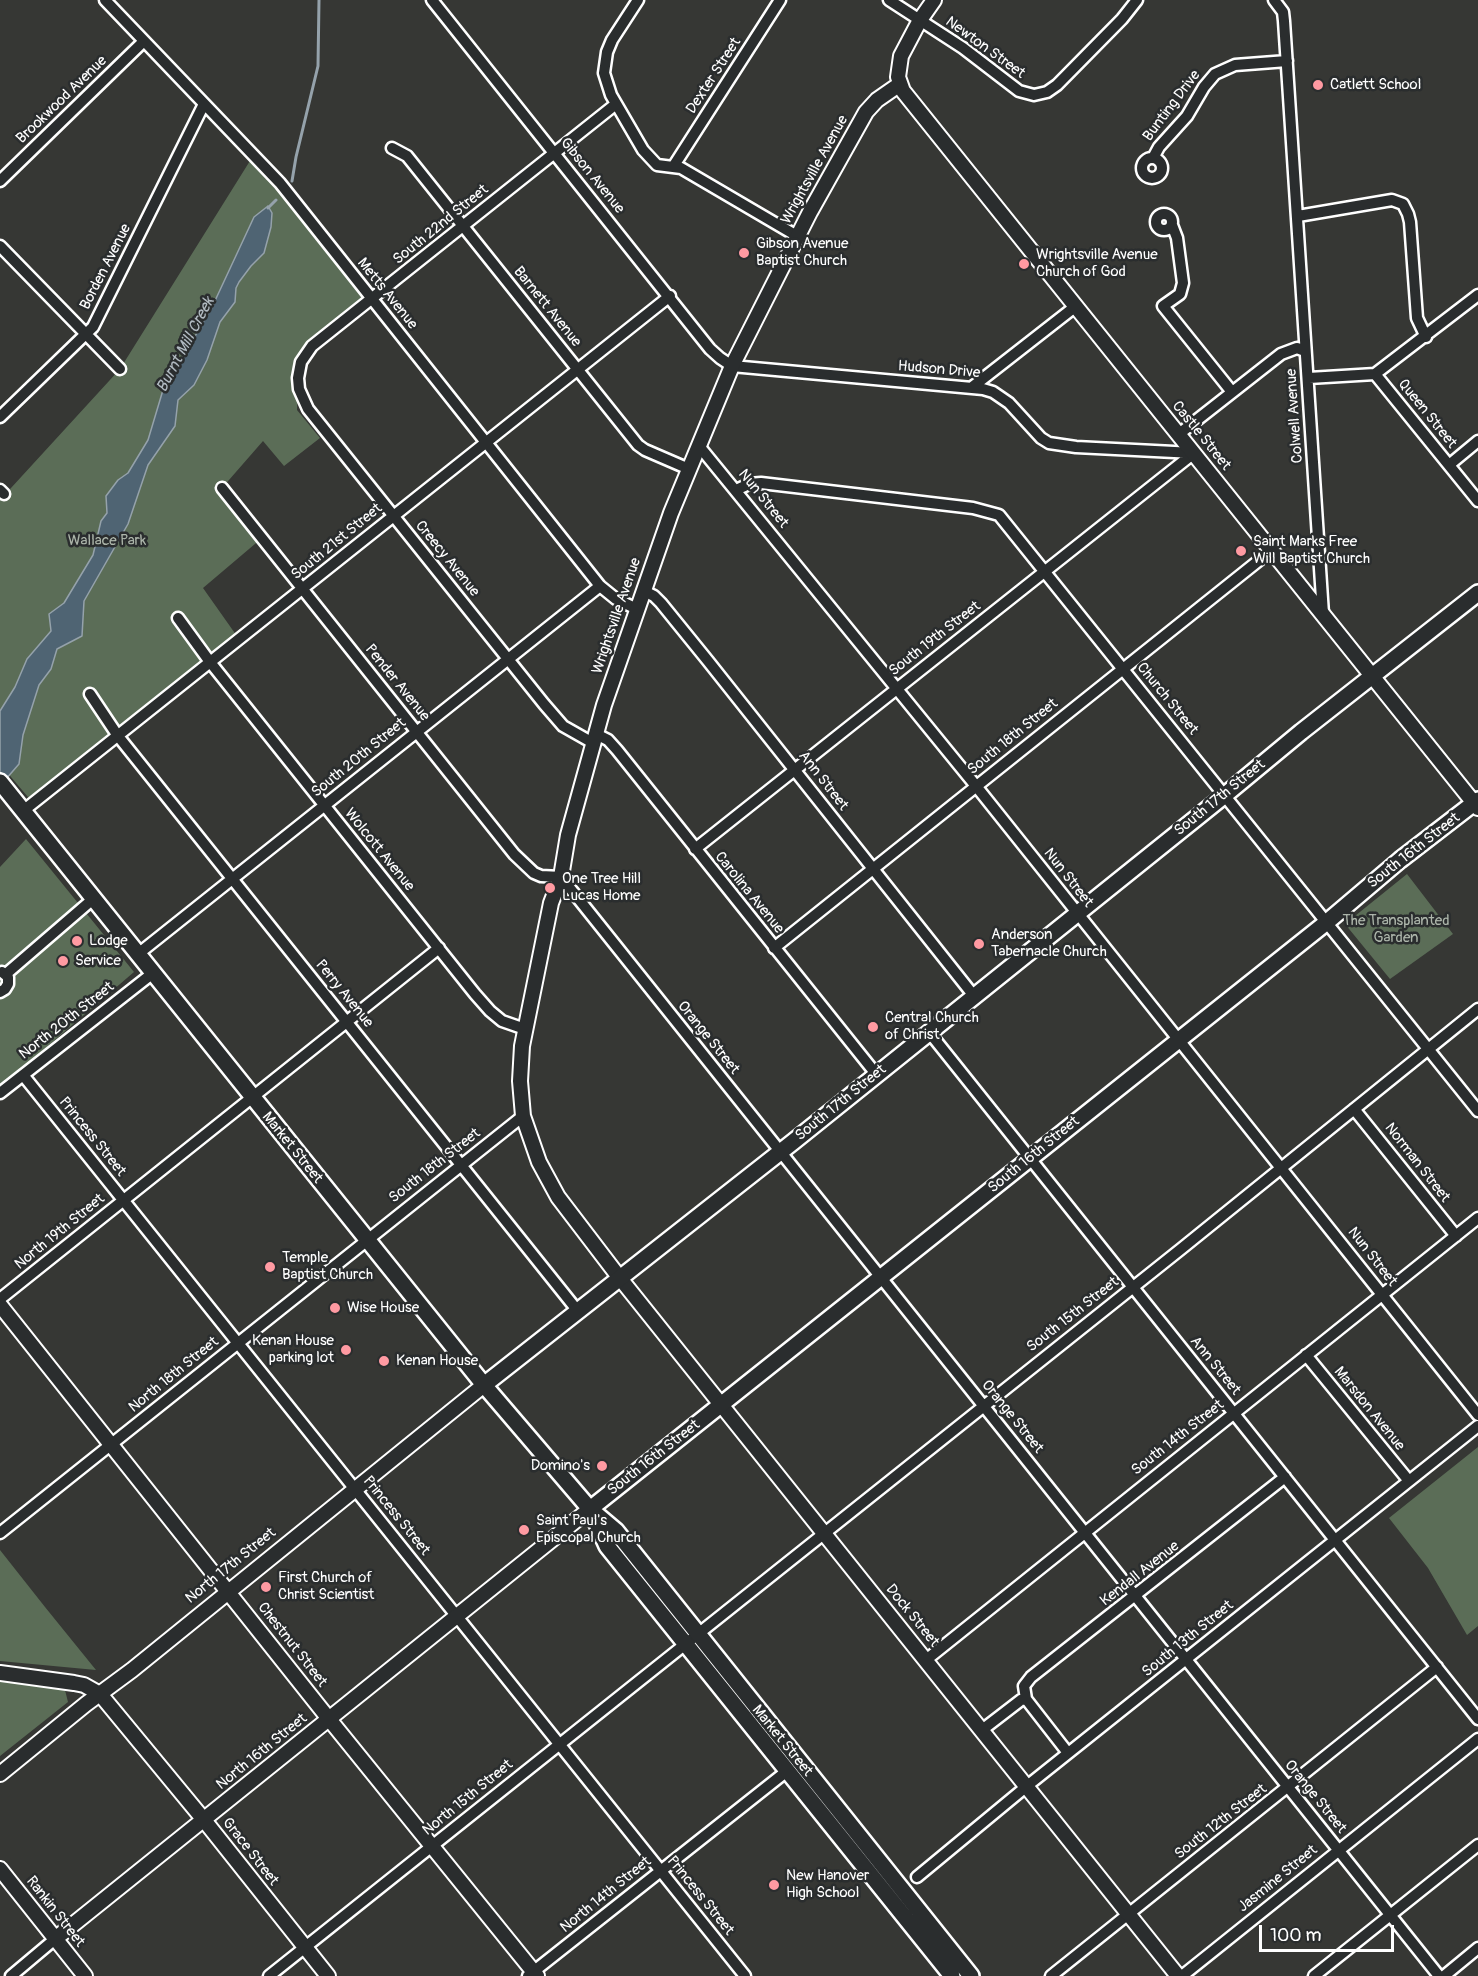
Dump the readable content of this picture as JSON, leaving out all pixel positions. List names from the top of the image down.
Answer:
{
  "streets": {
    "main road": ["South 17th Street", "South 16th Street", "Market Street"],
    "street": [
      "Newton Street",
      "Dexter Street",
      "Brookwood Avenue",
      "Bunting Drive",
      "Wrightsville Avenue",
      "Gibson Avenue",
      "South 22nd Street",
      "Borden Avenue",
      "Metts Avenue",
      "Barnett Avenue",
      "Hudson Drive",
      "Queen Street",
      "Colwell Avenue",
      "Castle Street",
      "Nun Street",
      "South 21st Street",
      "Creecy Avenue",
      "South 19th Street",
      "Pender Avenue",
      "Church Street",
      "South 18th Street",
      "South 20th Street",
      "Ann Street",
      "Wolcott Avenue",
      "Carolina Avenue",
      "Perry Avenue",
      "North 20th Street",
      "Orange Street",
      "Princess Street",
      "Norman Street",
      "North 19th Street",
      "South 15th Street",
      "North 18th Street",
      "Marsdon Avenue",
      "South 14th Street",
      "North 17th Street",
      "Kendall Avenue",
      "Dock Street",
      "South 13th Street",
      "Chestnut Street",
      "North 16th Street",
      "North 15th Street",
      "South 12th Street",
      "Grace Street",
      "Jasmine Street",
      "North 14th Street",
      "Rankin Street"
    ]
  },
  "crossings": [
    ["Brookwood Avenue", "Metts Avenue"],
    ["Bunting Drive", "Colwell Avenue"],
    ["Wrightsville Avenue", "Gibson Avenue"],
    ["Wrightsville Avenue", "Metts Avenue"],
    ["Wrightsville Avenue", "Barnett Avenue"],
    ["Wrightsville Avenue", "Hudson Drive"],
    ["Wrightsville Avenue", "Castle Street"],
    ["Wrightsville Avenue", "Nun Street"],
    ["Wrightsville Avenue", "Creecy Avenue"],
    ["Wrightsville Avenue", "Pender Avenue"],
    ["Wrightsville Avenue", "South 18th Street"],
    ["Wrightsville Avenue", "Ann Street"],
    ["Wrightsville Avenue", "South 17th Street"],
    ["Wrightsville Avenue", "Wolcott Avenue"],
    ["Wrightsville Avenue", "Carolina Avenue"],
    ["Wrightsville Avenue", "Orange Street"],
    ["Wrightsville Avenue", "Dock Street"],
    ["Gibson Avenue", "South 22nd Street"],
    ["Gibson Avenue", "Hudson Drive"],
    ["Gibson Avenue", "South 21st Street"],
    ["South 22nd Street", "Metts Avenue"],
    ["South 22nd Street", "Barnett Avenue"],
    ["South 22nd Street", "Creecy Avenue"],
    ["Borden Avenue", "Metts Avenue"],
    ["Metts Avenue", "South 21st Street"],
    ["Metts Avenue", "South 20th Street"],
    ["Barnett Avenue", "South 21st Street"],
    ["Hudson Drive", "Castle Street"],
    ["Hudson Drive", "South 19th Street"],
    ["Colwell Avenue", "Castle Street"],
    ["Castle Street", "South 19th Street"],
    ["Castle Street", "South 18th Street"],
    ["Castle Street", "South 17th Street"],
    ["Castle Street", "South 16th Street"],
    ["Nun Street", "South 19th Street"],
    ["Nun Street", "Church Street"],
    ["Nun Street", "South 18th Street"],
    ["Nun Street", "South 17th Street"],
    ["Nun Street", "South 16th Street"],
    ["Nun Street", "South 15th Street"],
    ["Nun Street", "South 14th Street"],
    ["South 21st Street", "Creecy Avenue"],
    ["South 21st Street", "Pender Avenue"],
    ["South 21st Street", "Wolcott Avenue"],
    ["South 21st Street", "Perry Avenue"],
    ["South 21st Street", "Market Street"],
    ["Creecy Avenue", "South 20th Street"],
    ["Creecy Avenue", "Carolina Avenue"],
    ["South 19th Street", "Church Street"],
    ["South 19th Street", "Ann Street"],
    ["South 19th Street", "Carolina Avenue"],
    ["Pender Avenue", "South 20th Street"],
    ["Pender Avenue", "Orange Street"],
    ["Church Street", "South 18th Street"],
    ["Church Street", "South 17th Street"],
    ["Church Street", "South 16th Street"],
    ["Church Street", "South 15th Street"],
    ["South 18th Street", "Ann Street"],
    ["South 18th Street", "Carolina Avenue"],
    ["South 18th Street", "Perry Avenue"],
    ["South 18th Street", "Market Street"],
    ["South 18th Street", "North 18th Street"],
    ["South 20th Street", "Wolcott Avenue"],
    ["South 20th Street", "Perry Avenue"],
    ["South 20th Street", "Market Street"],
    ["Ann Street", "South 17th Street"],
    ["Ann Street", "South 16th Street"],
    ["Ann Street", "South 15th Street"],
    ["Ann Street", "South 14th Street"],
    ["Ann Street", "Kendall Avenue"],
    ["Ann Street", "South 13th Street"],
    ["Ann Street", "South 12th Street"],
    ["South 17th Street", "Carolina Avenue"],
    ["South 17th Street", "Perry Avenue"],
    ["South 17th Street", "Orange Street"],
    ["South 17th Street", "Market Street"],
    ["South 17th Street", "North 17th Street"],
    ["South 17th Street", "Dock Street"],
    ["South 16th Street", "Orange Street"],
    ["South 16th Street", "Market Street"],
    ["South 16th Street", "Dock Street"],
    ["South 16th Street", "North 16th Street"],
    ["North 20th Street", "Princess Street"],
    ["North 20th Street", "Market Street"],
    ["Orange Street", "South 15th Street"],
    ["Orange Street", "South 14th Street"],
    ["Orange Street", "Kendall Avenue"],
    ["Orange Street", "South 13th Street"],
    ["Orange Street", "South 12th Street"],
    ["Orange Street", "Jasmine Street"],
    ["Princess Street", "North 19th Street"],
    ["Princess Street", "North 18th Street"],
    ["Princess Street", "North 17th Street"],
    ["Princess Street", "North 16th Street"],
    ["Princess Street", "North 15th Street"],
    ["Princess Street", "North 14th Street"],
    ["Market Street", "North 19th Street"],
    ["Market Street", "South 15th Street"],
    ["Market Street", "North 18th Street"],
    ["Market Street", "North 17th Street"],
    ["Market Street", "North 16th Street"],
    ["Market Street", "North 15th Street"],
    ["Market Street", "North 14th Street"],
    ["Norman Street", "South 15th Street"],
    ["Norman Street", "South 14th Street"],
    ["South 15th Street", "Dock Street"],
    ["South 15th Street", "North 15th Street"],
    ["North 18th Street", "Chestnut Street"],
    ["Marsdon Avenue", "South 14th Street"],
    ["Marsdon Avenue", "South 13th Street"],
    ["South 14th Street", "Dock Street"],
    ["North 17th Street", "Chestnut Street"],
    ["North 17th Street", "Grace Street"],
    ["Dock Street", "South 13th Street"],
    ["Dock Street", "South 12th Street"],
    ["Dock Street", "Jasmine Street"],
    ["Chestnut Street", "North 16th Street"],
    ["Chestnut Street", "North 15th Street"],
    ["Chestnut Street", "North 14th Street"],
    ["North 16th Street", "Grace Street"],
    ["North 16th Street", "Rankin Street"],
    ["North 15th Street", "Grace Street"]
  ],
  "water": ["Burnt Mill Creek"],
  "parks": ["Wallace Park", "The Transplanted Garden"],
  "places": [
    "Catlett School",
    "Gibson Avenue Baptist Church",
    "Wrightsville Avenue Church of God",
    "Saint Marks Free Will Baptist Church",
    "One Tree Hill Lucas Home",
    "Lodge",
    "Anderson Tabernacle Church",
    "Service",
    "Central Church of Christ",
    "Temple Baptist Church",
    "Wise House",
    "Kenan House parking lot",
    "Kenan House",
    "Domino's",
    "Saint Paul's Episcopal Church",
    "First Church of Christ Scientist",
    "New Hanover High School"
  ],
  "scale_bar": "100 m"
}
